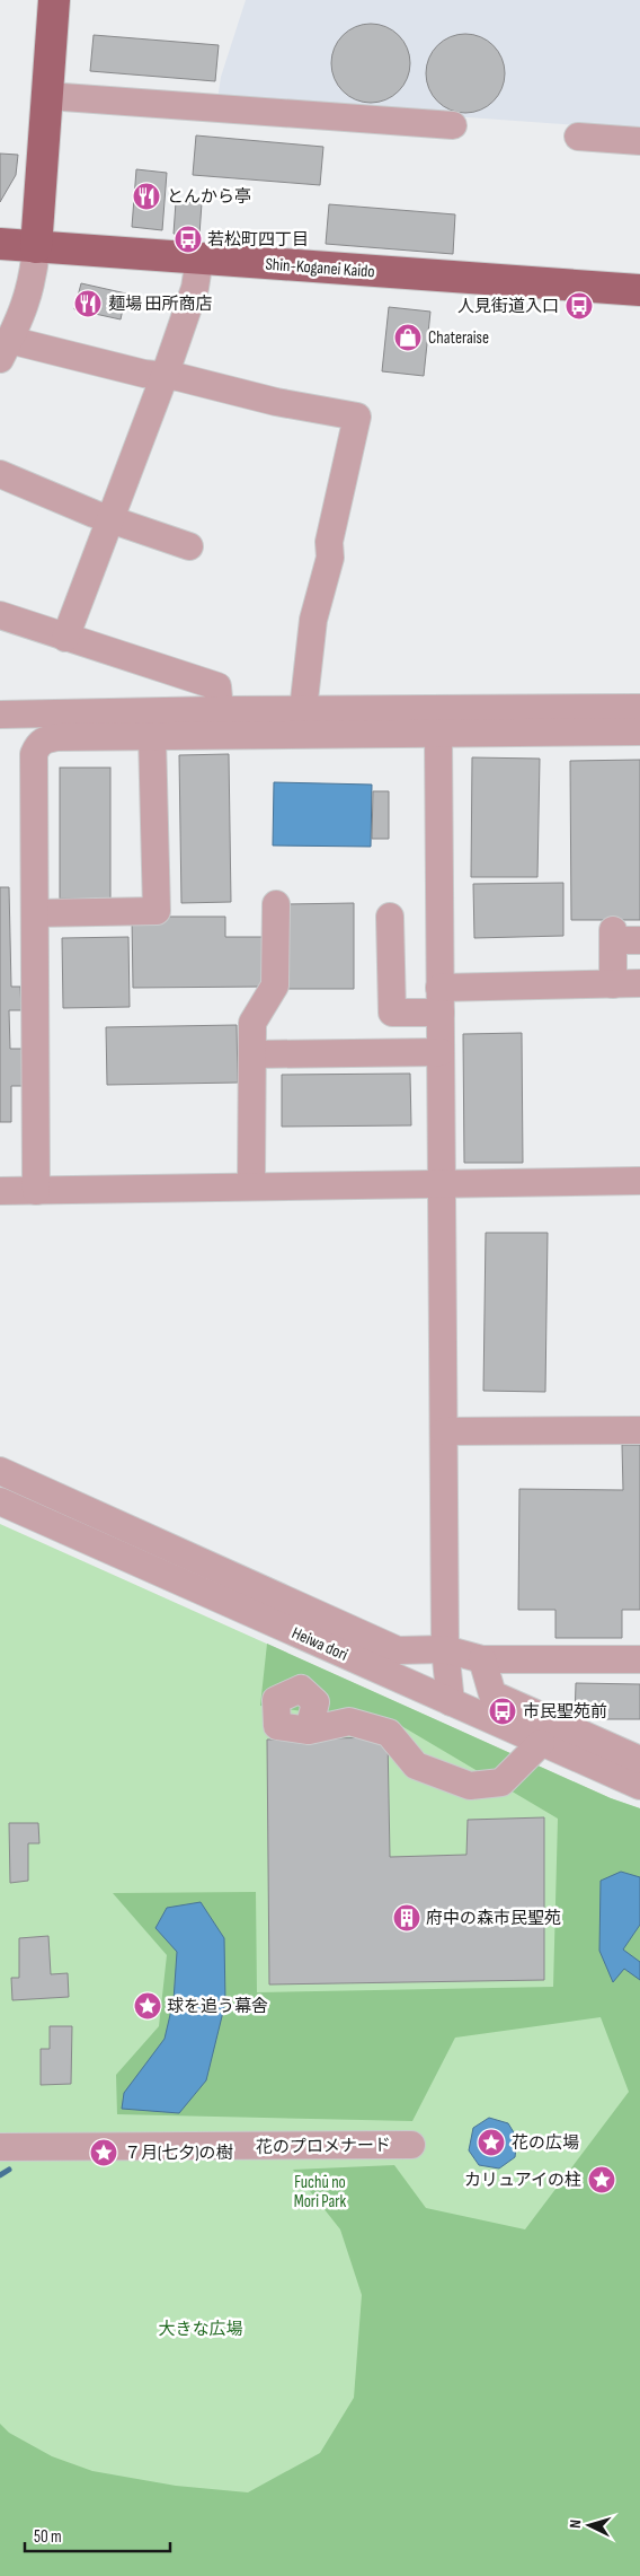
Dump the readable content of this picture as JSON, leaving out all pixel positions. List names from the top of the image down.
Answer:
{
  "streets": {
    "main road": ["Shin-Koganei Kaido"],
    "street": ["Heiwa dori", "花のプロメナード"]
  },
  "parks": ["Fuchū no Mori Park", "大きな広場"],
  "places": {
    "restaurant": ["とんから亭", "麺場 田所商店"],
    "bus stop": ["若松町四丁目", "人見街道入口", "市民聖苑前"],
    "shop": ["Chateraise"],
    "building": ["府中の森市民聖苑"],
    "place": [
      "球を追う幕舎",
      "花の広場",
      "７月(七夕)の樹",
      "カリュアイの柱"
    ]
  },
  "scale_bar": "50 m",
  "north": "left"
}
